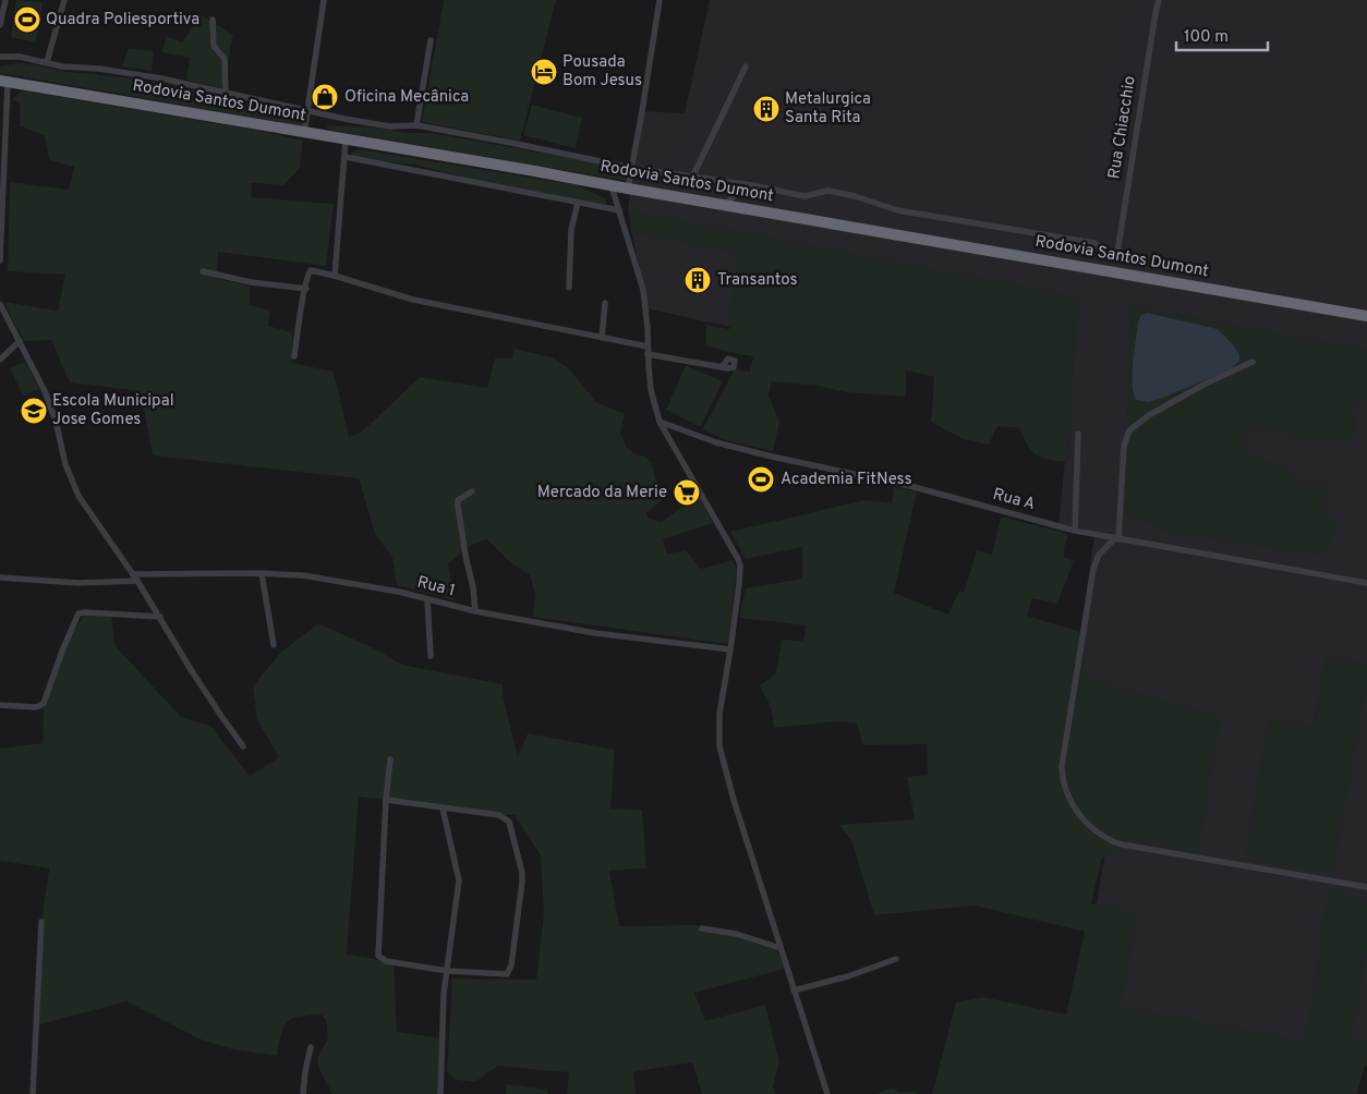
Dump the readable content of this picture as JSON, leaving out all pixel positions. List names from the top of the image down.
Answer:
{
  "streets": {
    "highway": ["Rodovia Santos Dumont"],
    "street": ["Rua Chiacchio", "Rua A", "Rua 1"]
  },
  "places": {
    "sports": ["Quadra Poliesportiva", "Academia FitNess"],
    "hotel": ["Pousada Bom Jesus"],
    "shop": ["Oficina Mecânica"],
    "building": ["Metalurgica Santa Rita", "Transantos"],
    "school or university": ["Escola Municipal Jose Gomes"],
    "supermarket": ["Mercado da Merie"]
  },
  "scale_bar": "100 m"
}
